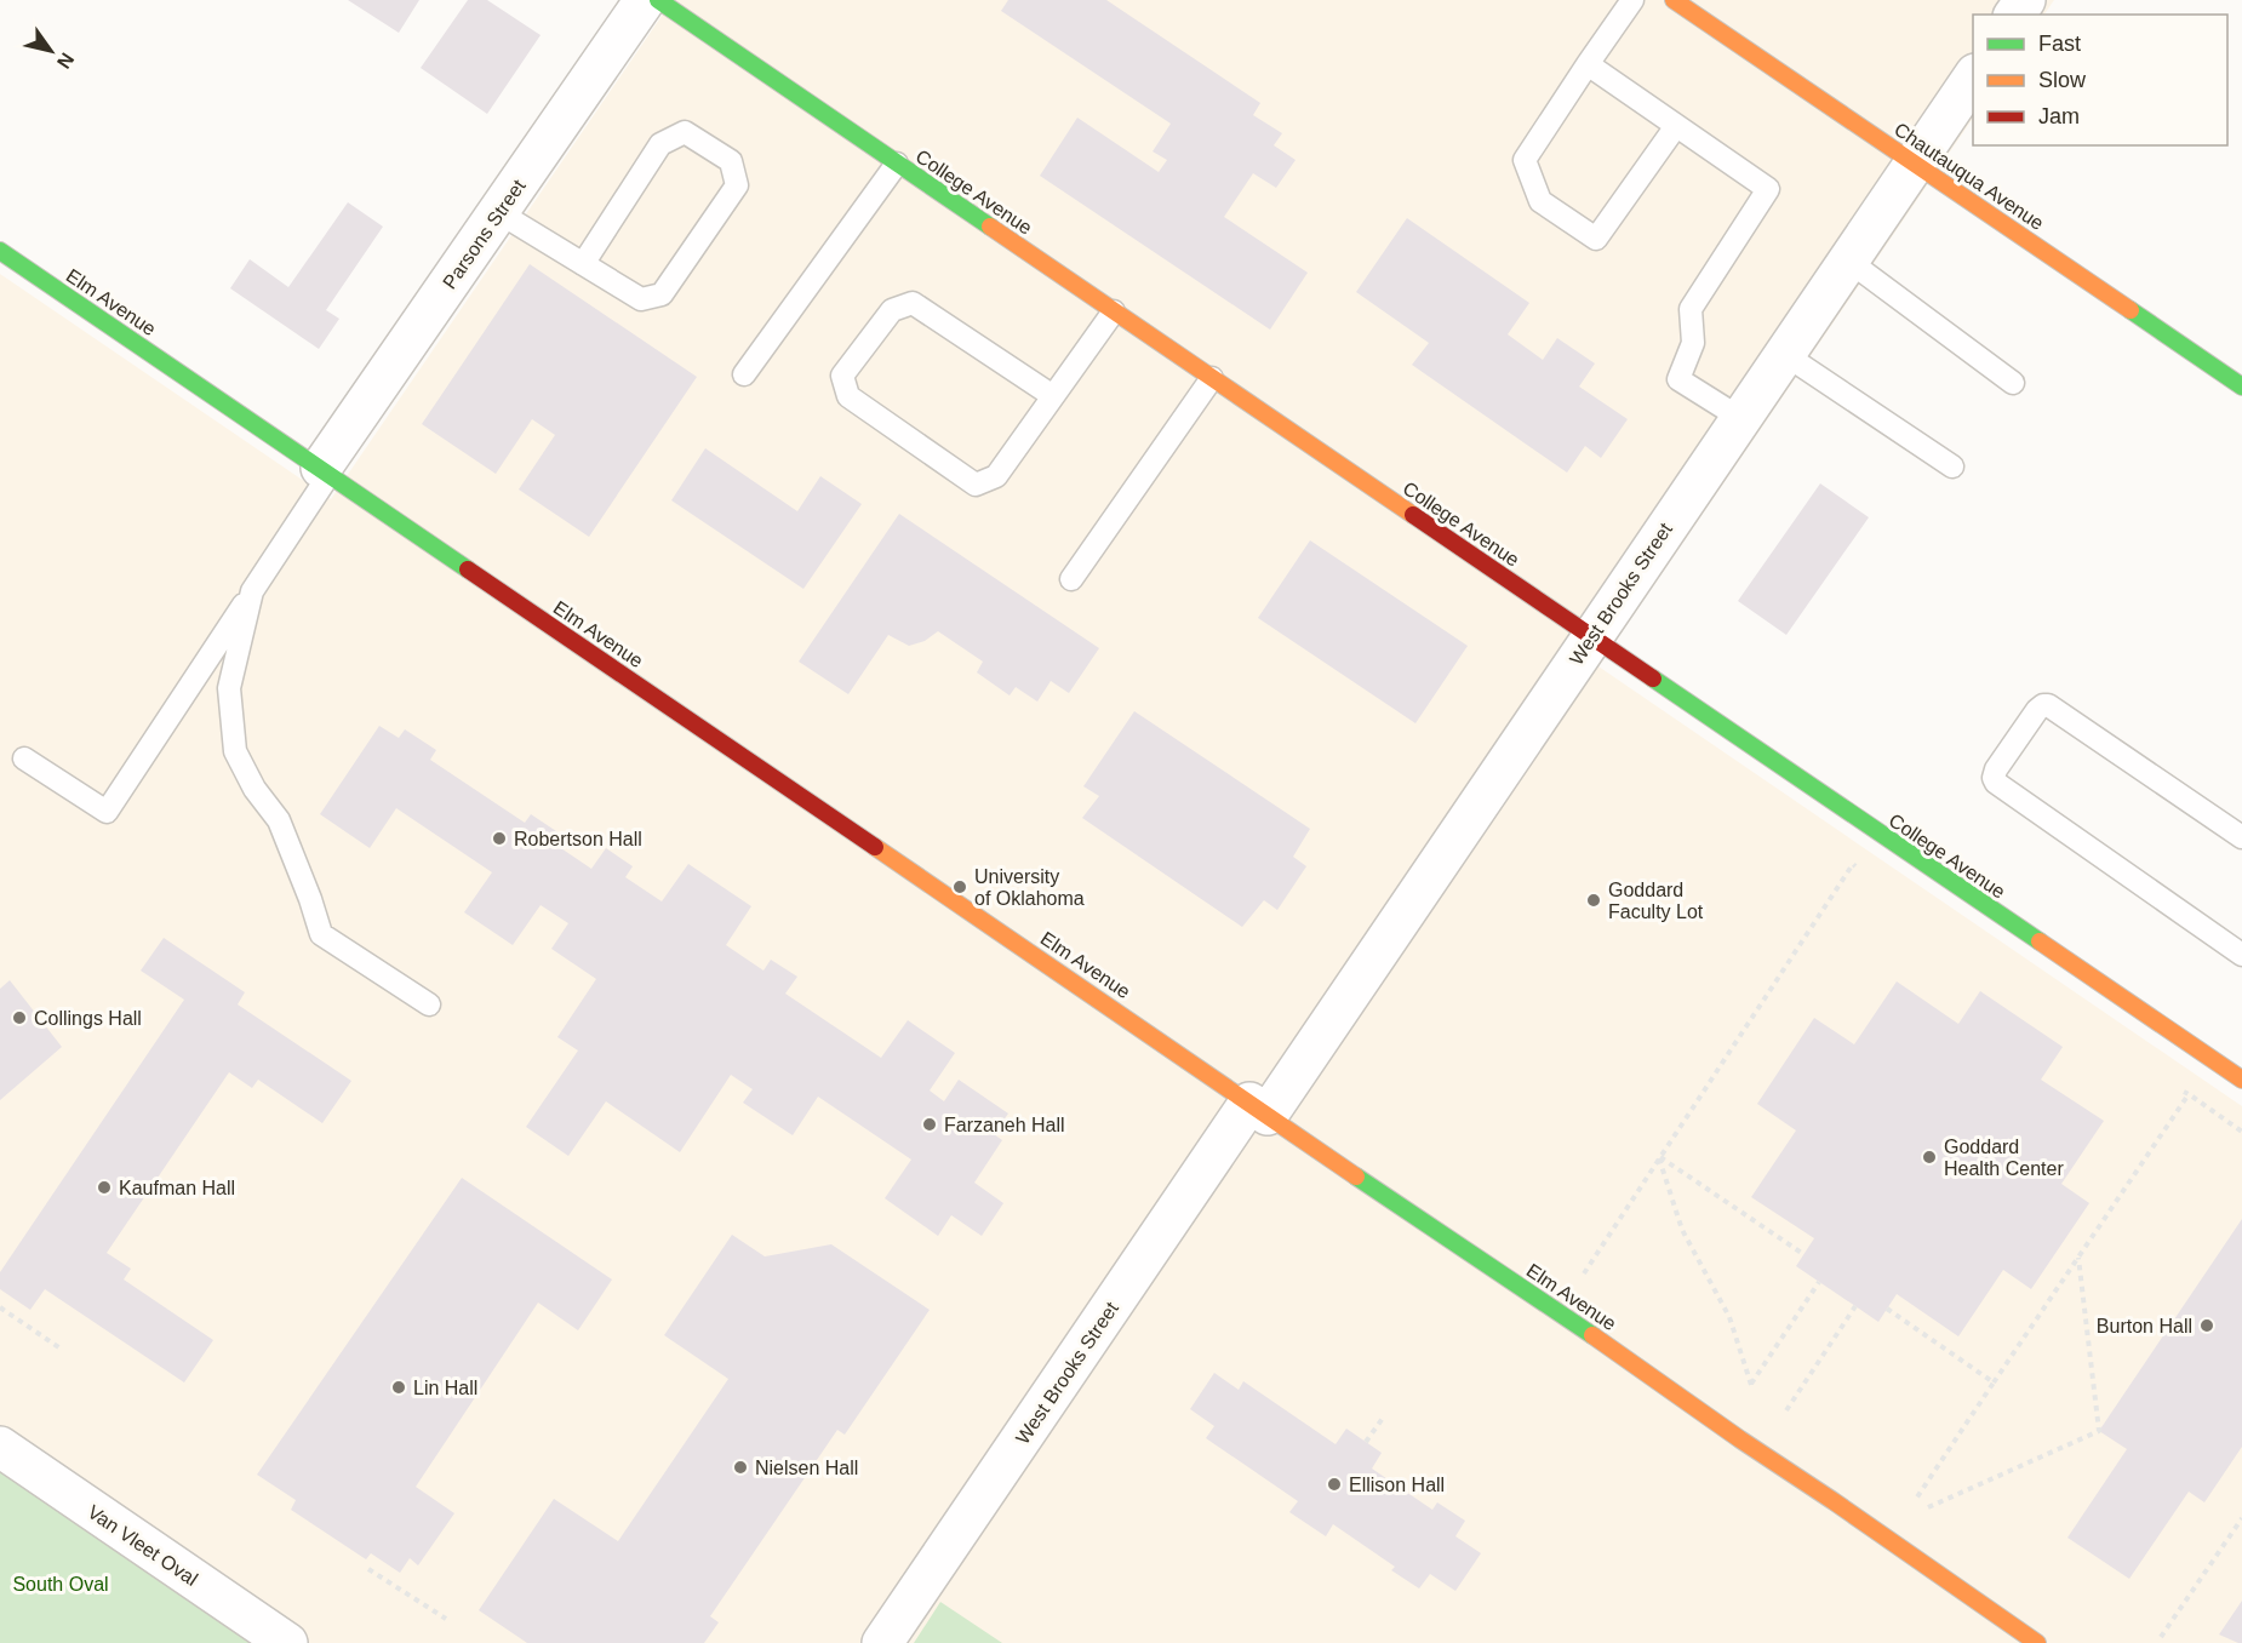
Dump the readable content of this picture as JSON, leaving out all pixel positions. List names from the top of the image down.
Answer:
{
  "streets": {
    "street": [
      "Chautauqua Avenue",
      "College Avenue",
      "Parsons Street",
      "Elm Avenue",
      "West Brooks Street",
      "Van Vleet Oval"
    ]
  },
  "crossings": [
    ["Chautauqua Avenue", "West Brooks Street"],
    ["College Avenue", "West Brooks Street"],
    ["Parsons Street", "Elm Avenue"],
    ["Elm Avenue", "West Brooks Street"]
  ],
  "parks": ["South Oval"],
  "places": [
    "Robertson Hall",
    "University of Oklahoma",
    "Goddard Faculty Lot",
    "Collings Hall",
    "Farzaneh Hall",
    "Goddard Health Center",
    "Kaufman Hall",
    "Burton Hall",
    "Lin Hall",
    "Nielsen Hall",
    "Ellison Hall"
  ],
  "legend": ["Fast", "Slow", "Jam"],
  "north": "bottom right"
}
